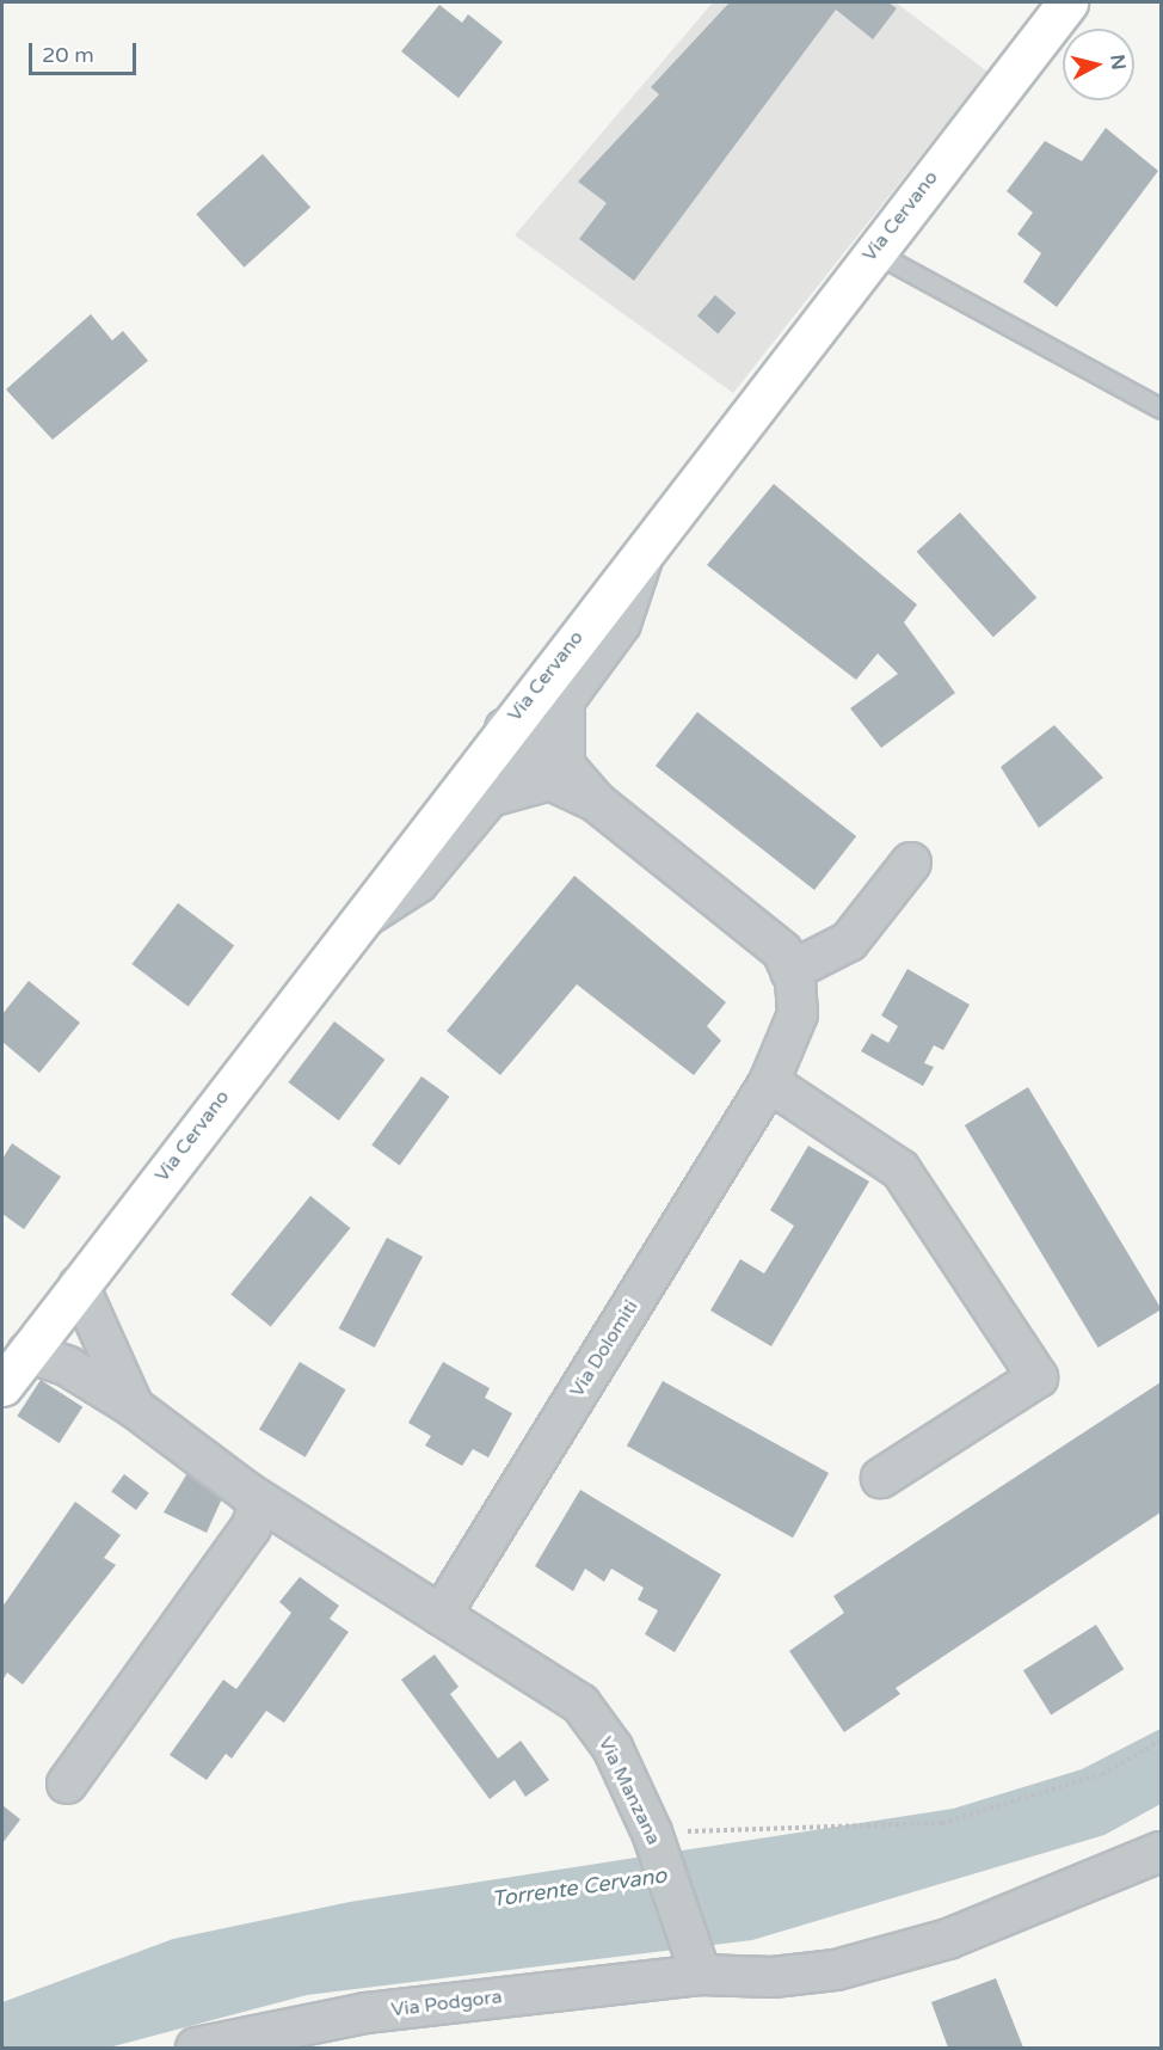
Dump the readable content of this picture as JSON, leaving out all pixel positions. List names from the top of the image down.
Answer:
{
  "streets": {
    "main road": ["Via Cervano"],
    "street": ["Via Dolomiti", "Via Manzana", "Via Podgora"]
  },
  "crossings": [
    ["Via Cervano", "Via Dolomiti"],
    ["Via Cervano", "Via Manzana"],
    ["Via Dolomiti", "Via Manzana"],
    ["Via Manzana", "Via Podgora"]
  ],
  "water": ["Torrente Cervano"],
  "scale_bar": "20 m",
  "north": "right"
}
